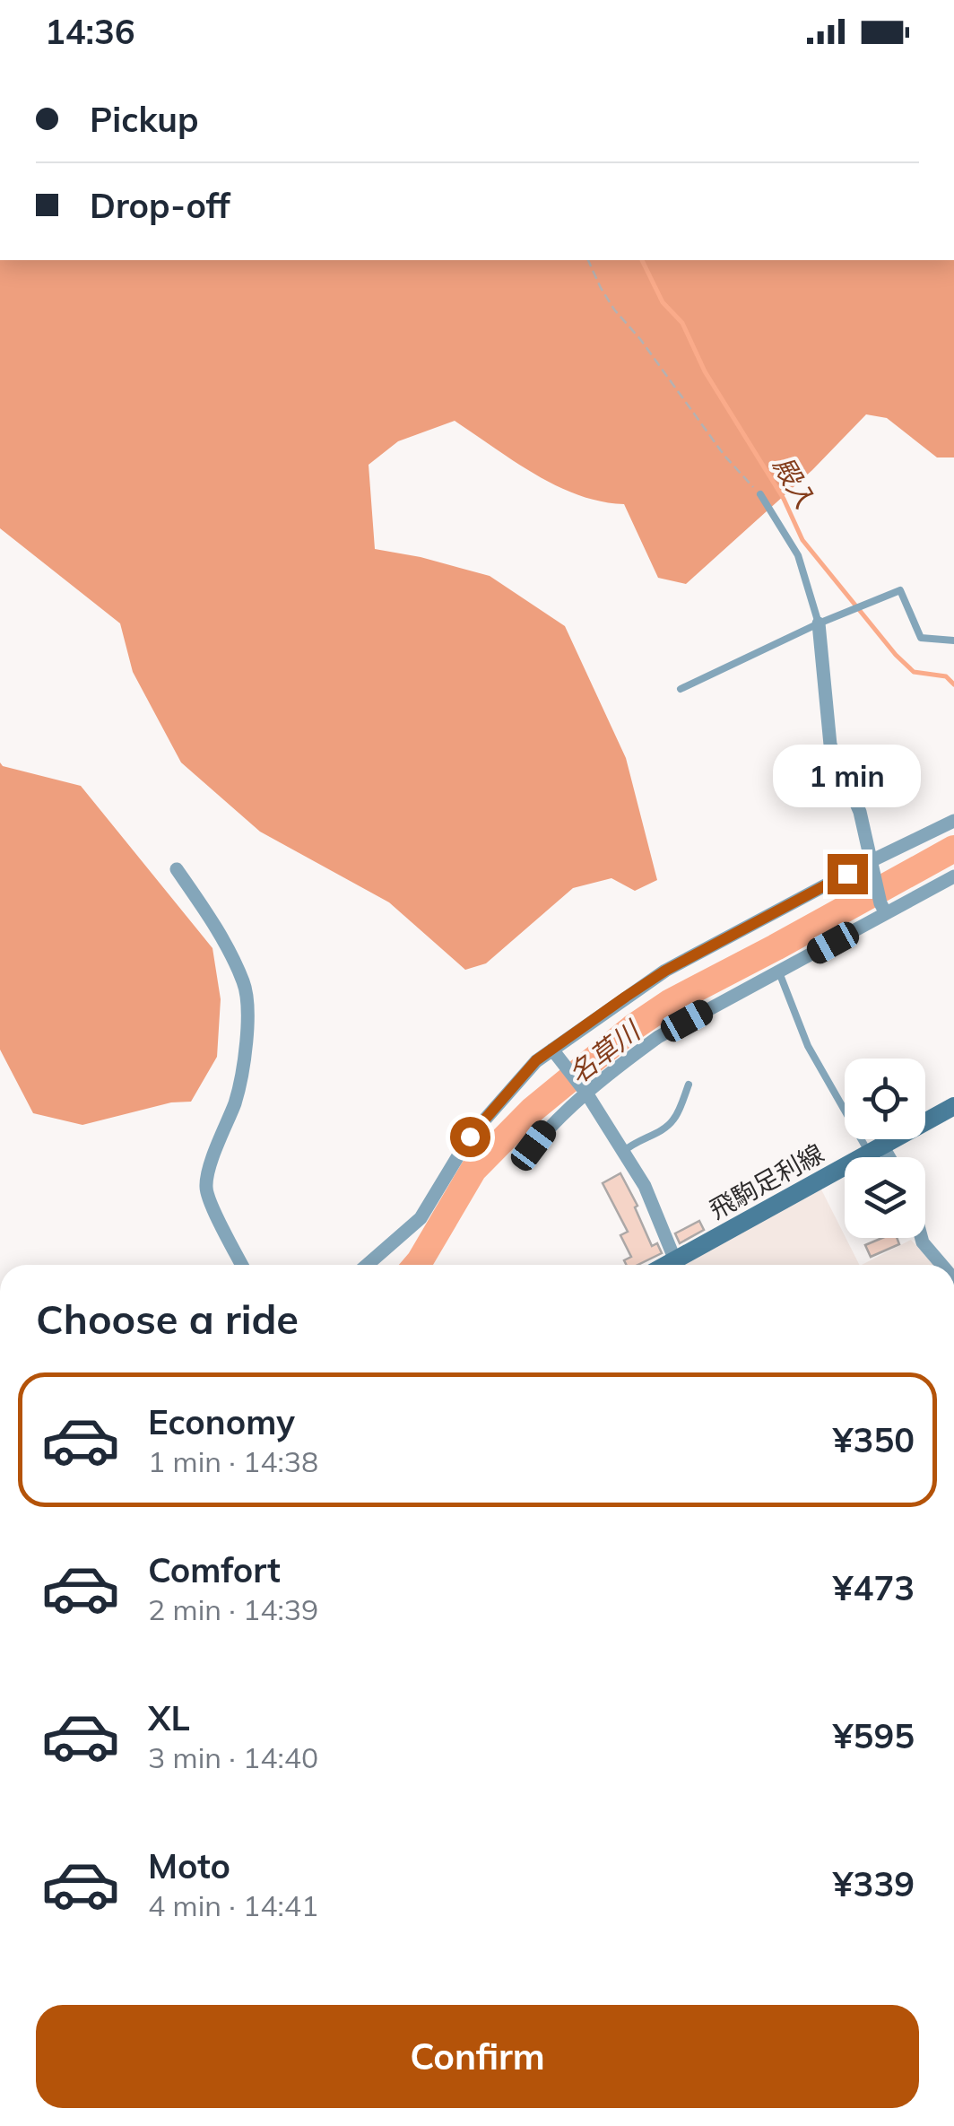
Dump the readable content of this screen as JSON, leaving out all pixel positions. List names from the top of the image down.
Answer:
{
  "streets": {
    "main road": ["飛駒足利線"]
  },
  "water": ["殿入", "名草川"],
  "page": {
    "status": "14:36",
    "banner": ["Pickup", "Drop-off"],
    "bubble": "1 min",
    "heading": "Choose a ride",
    "list": [
      {
        "name": "Economy",
        "note": "1 min · 14:38",
        "value": "¥350"
      },
      {
        "name": "Comfort",
        "note": "2 min · 14:39",
        "value": "¥473"
      },
      {
        "name": "XL",
        "note": "3 min · 14:40",
        "value": "¥595"
      },
      {
        "name": "Moto",
        "note": "4 min · 14:41",
        "value": "¥339"
      }
    ],
    "buttons": "Confirm"
  }
}
